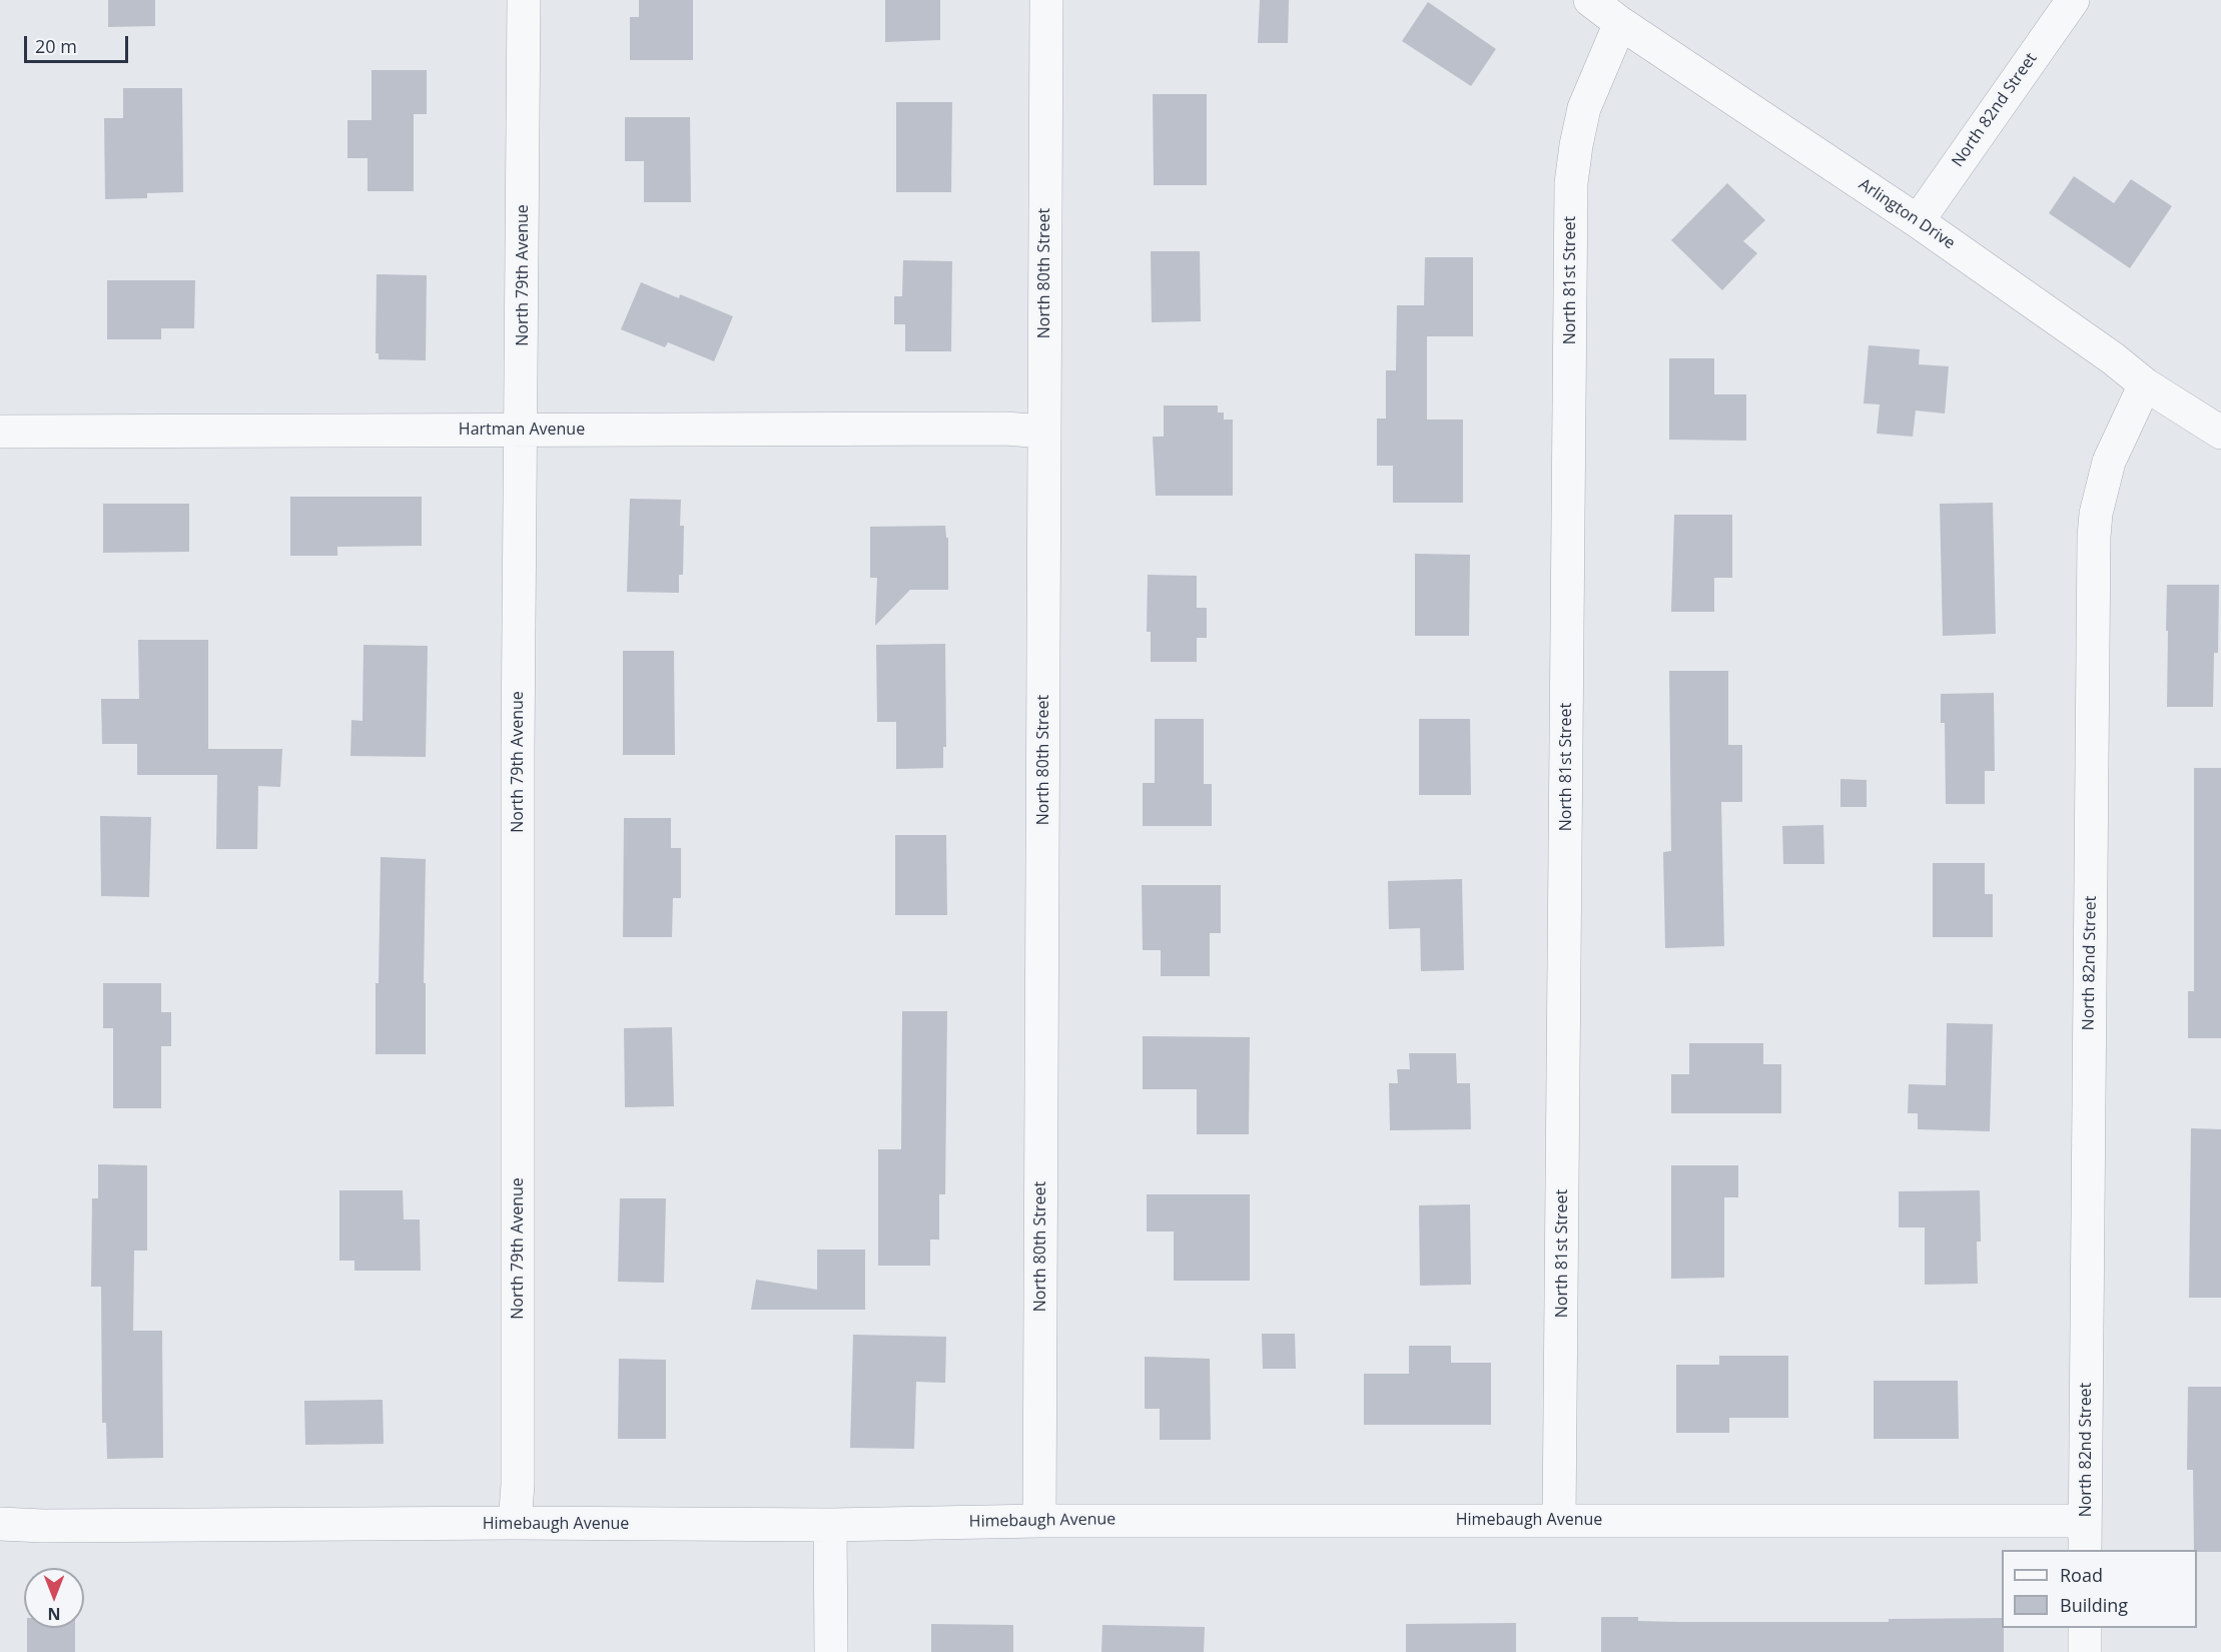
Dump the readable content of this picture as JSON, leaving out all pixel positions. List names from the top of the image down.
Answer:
{
  "streets": {
    "street": [
      "North 82nd Street",
      "Arlington Drive",
      "North 80th Street",
      "North 79th Avenue",
      "North 81st Street",
      "Hartman Avenue",
      "Himebaugh Avenue"
    ]
  },
  "crossings": [
    ["North 82nd Street", "Arlington Drive"],
    ["North 82nd Street", "Himebaugh Avenue"],
    ["Arlington Drive", "North 81st Street"],
    ["North 80th Street", "Hartman Avenue"],
    ["North 80th Street", "Himebaugh Avenue"],
    ["North 79th Avenue", "Hartman Avenue"],
    ["North 79th Avenue", "Himebaugh Avenue"],
    ["North 81st Street", "Himebaugh Avenue"]
  ],
  "legend": ["Road", "Building"],
  "scale_bar": "20 m",
  "north": "bottom"
}
